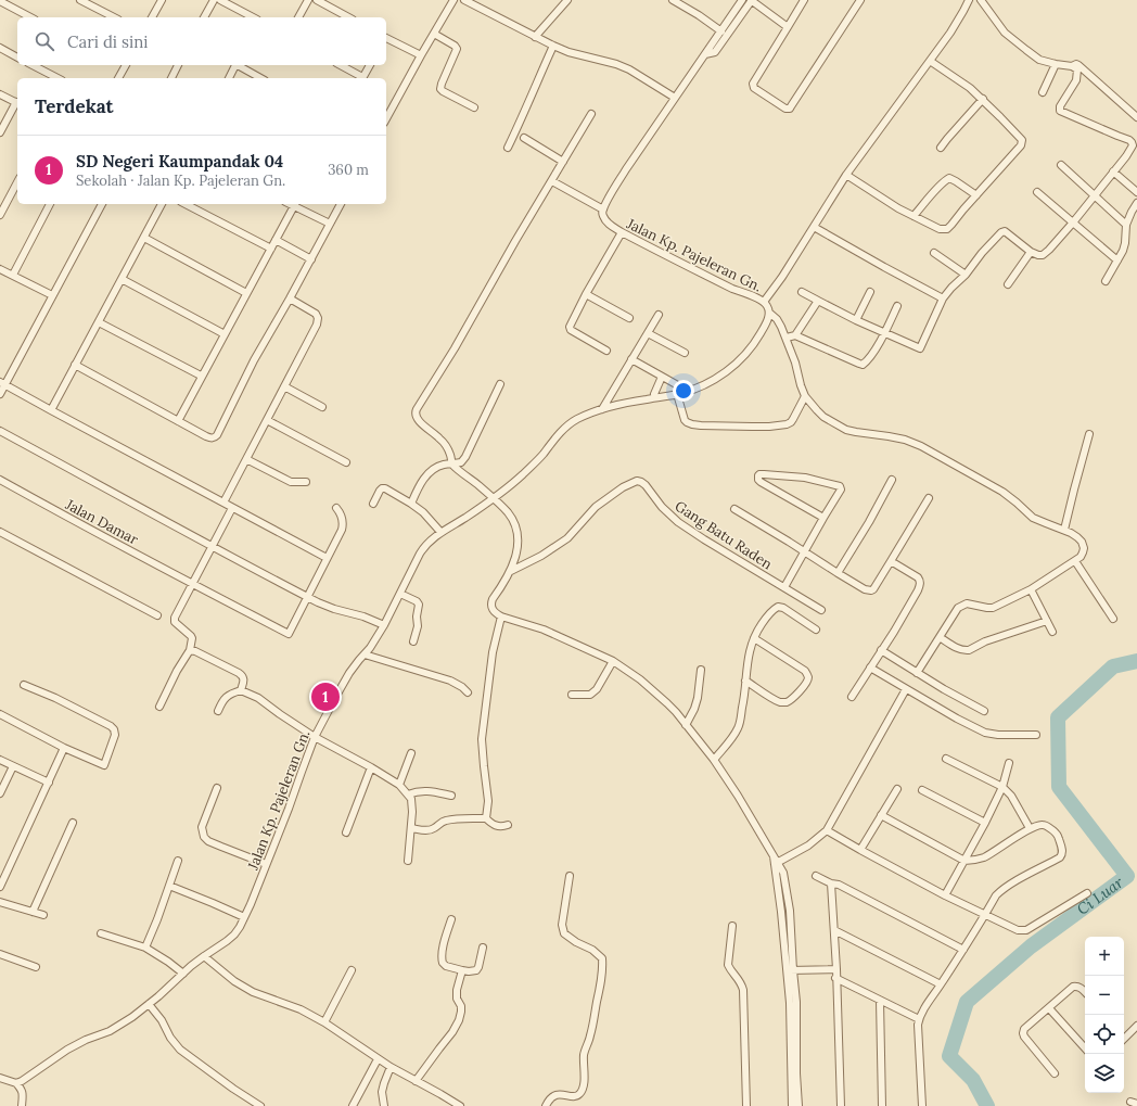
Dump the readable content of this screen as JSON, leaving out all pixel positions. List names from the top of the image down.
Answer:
{
  "streets": {
    "street": ["Jalan Kp. Pajeleran Gn.", "Jalan Damar", "Gang Batu Raden"]
  },
  "water": ["Ci Luar"],
  "page": {
    "search": "Cari di sini",
    "heading": "Terdekat",
    "list": [
      {
        "mark": "1",
        "name": "SD Negeri Kaumpandak 04",
        "note": "Sekolah · Jalan Kp. Pajeleran Gn.",
        "value": "360 m"
      }
    ],
    "pins": "1",
    "map_buttons": ["+", "−"]
  }
}
